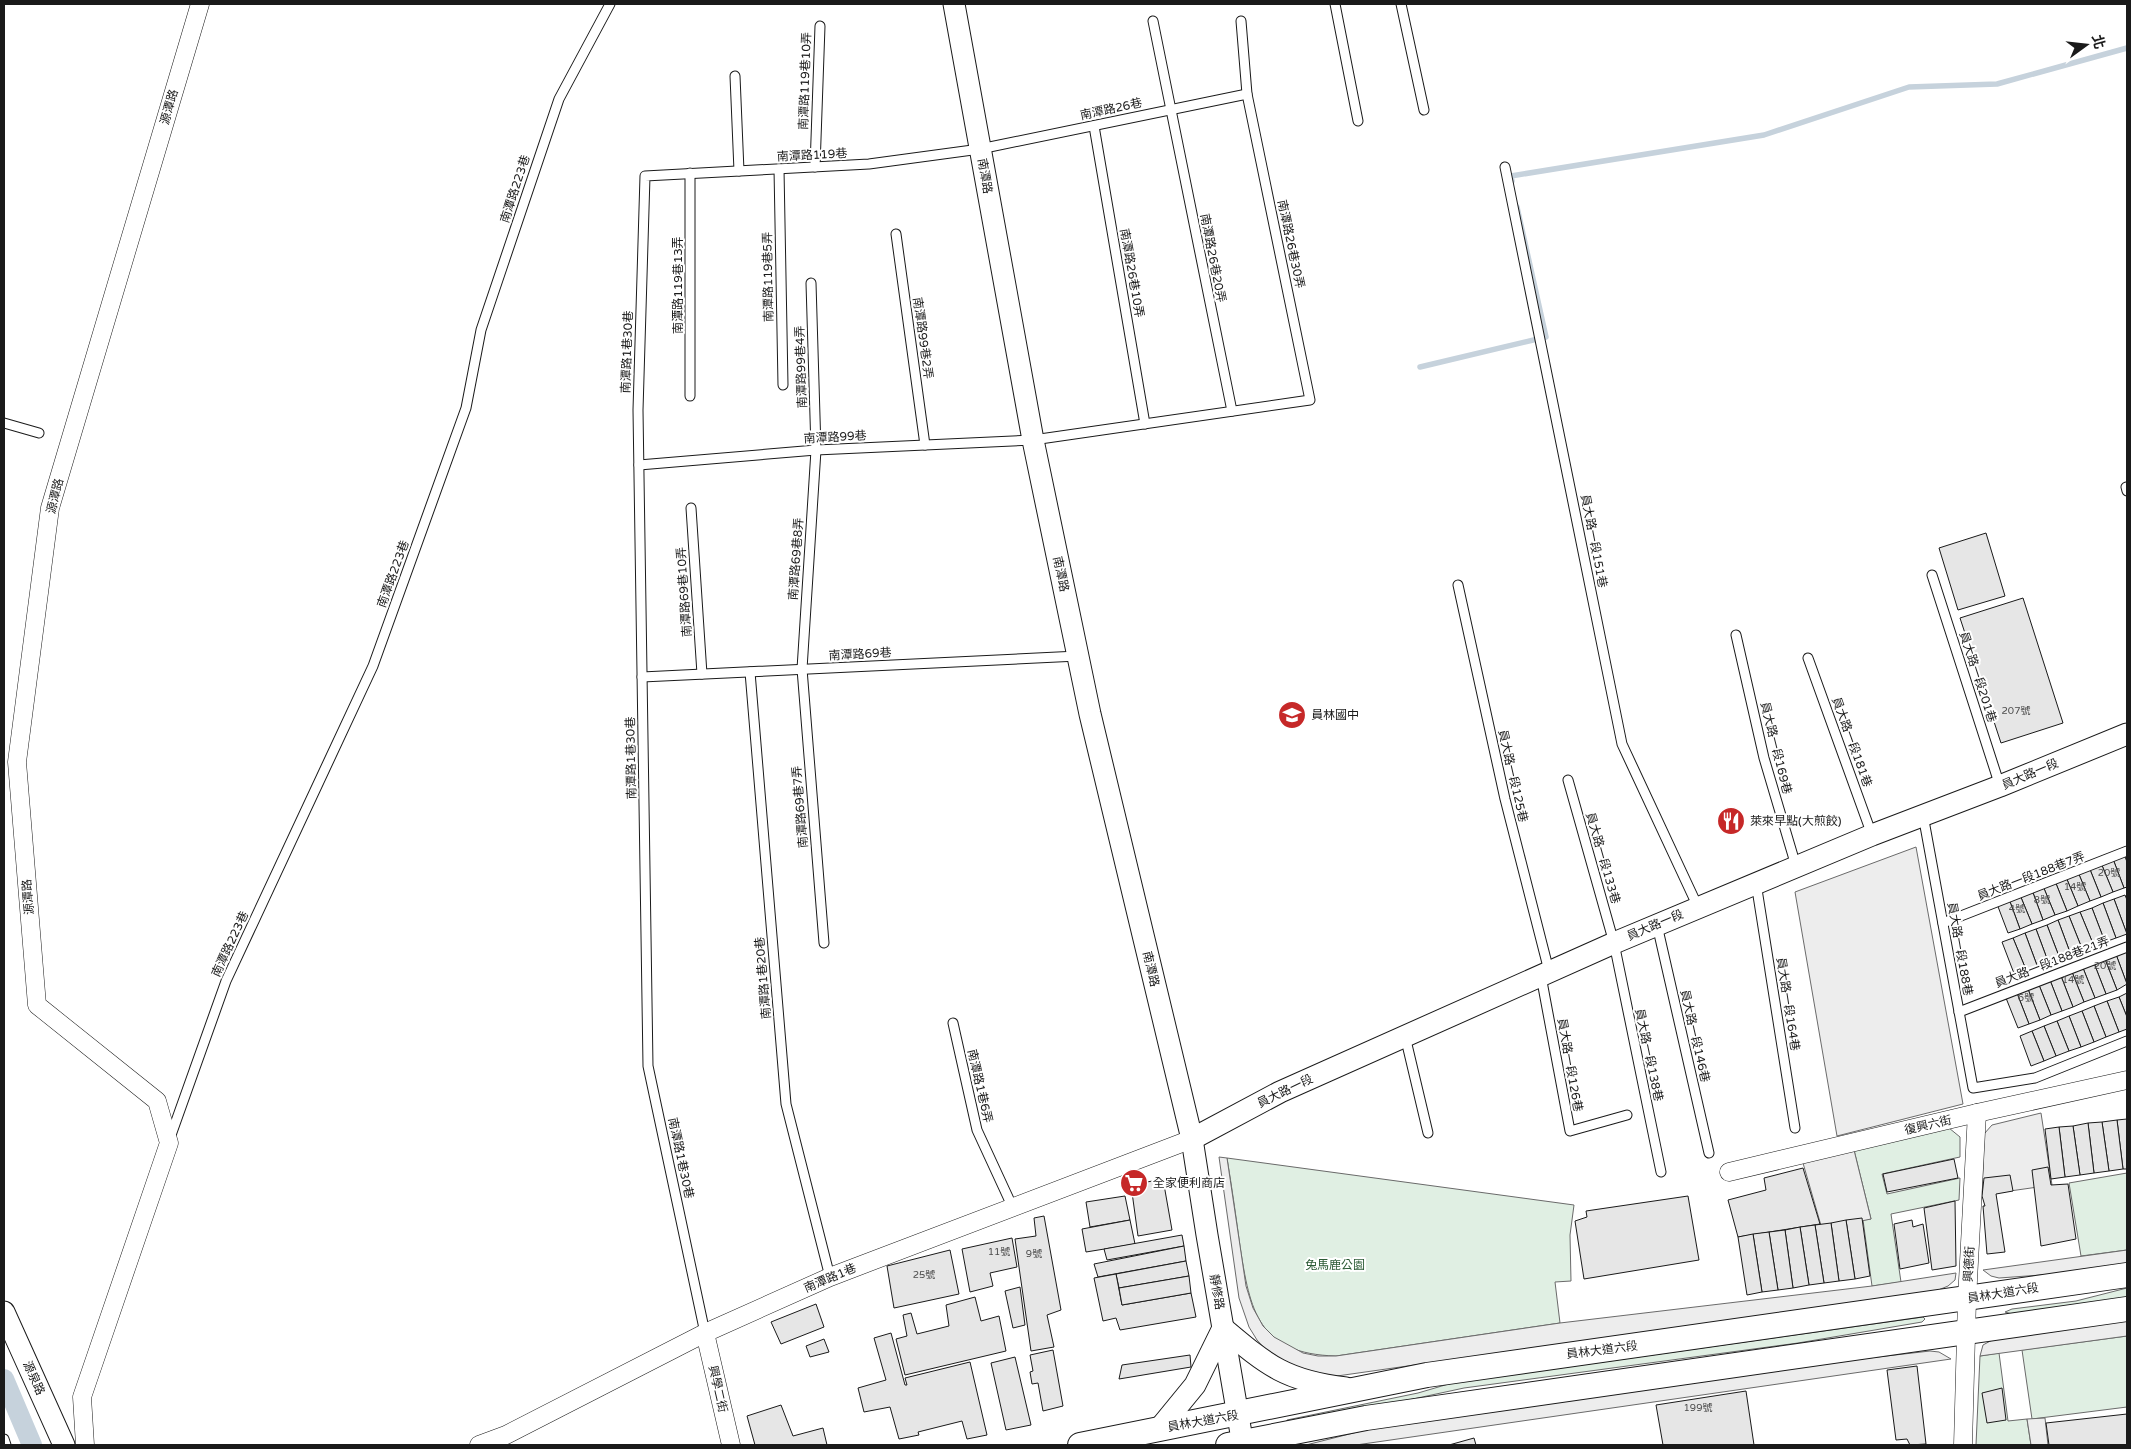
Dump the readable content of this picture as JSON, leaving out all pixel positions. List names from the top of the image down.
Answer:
{
  "streets": {
    "main road": ["員林大道六段"],
    "street": [
      "源潭路",
      "南潭路",
      "員大路一段",
      "復興六街",
      "興德街",
      "南潭路1巷",
      "靜修路",
      "源泉路",
      "興學二街"
    ],
    "lane": [
      "南潭路119巷10弄",
      "南潭路26巷",
      "南潭路119巷",
      "南潭路223巷",
      "南潭路26巷30弄",
      "南潭路26巷20弄",
      "南潭路26巷10弄",
      "南潭路119巷5弄",
      "南潭路119巷13弄",
      "南潭路99巷2弄",
      "南潭路1巷30巷",
      "南潭路99巷4弄",
      "南潭路99巷",
      "員大路一段151巷",
      "南潭路69巷8弄",
      "南潭路69巷10弄",
      "南潭路69巷",
      "員大路一段201巷",
      "員大路一段181巷",
      "員大路一段169巷",
      "員大路一段125巷",
      "南潭路69巷7弄",
      "員大路一段133巷",
      "員大路一段188巷7弄",
      "員大路一段188巷",
      "員大路一段188巷21弄",
      "南潭路1巷20巷",
      "員大路一段164巷",
      "員大路一段146巷",
      "員大路一段138巷",
      "員大路一段126巷",
      "南潭路1巷6弄"
    ]
  },
  "crossings": [
    ["南潭路119巷10弄", "南潭路119巷"],
    ["源潭路", "南潭路223巷"],
    ["南潭路26巷", "南潭路119巷"],
    ["南潭路26巷", "南潭路"],
    ["南潭路26巷", "南潭路26巷30弄"],
    ["南潭路26巷", "南潭路26巷20弄"],
    ["南潭路26巷", "南潭路26巷10弄"],
    ["南潭路119巷", "南潭路"],
    ["南潭路119巷", "南潭路119巷5弄"],
    ["南潭路119巷", "南潭路119巷13弄"],
    ["南潭路119巷", "南潭路1巷30巷"],
    ["南潭路", "南潭路99巷"],
    ["南潭路", "南潭路69巷"],
    ["南潭路", "員大路一段"],
    ["南潭路", "南潭路1巷"],
    ["南潭路", "靜修路"],
    ["南潭路26巷30弄", "南潭路99巷"],
    ["南潭路26巷20弄", "南潭路99巷"],
    ["南潭路26巷10弄", "南潭路99巷"],
    ["南潭路99巷2弄", "南潭路99巷"],
    ["南潭路1巷30巷", "南潭路99巷"],
    ["南潭路1巷30巷", "南潭路69巷"],
    ["南潭路1巷30巷", "南潭路1巷"],
    ["南潭路1巷30巷", "興學二街"],
    ["南潭路99巷4弄", "南潭路99巷"],
    ["南潭路99巷4弄", "南潭路69巷8弄"],
    ["南潭路99巷", "南潭路69巷8弄"],
    ["員大路一段151巷", "員大路一段"],
    ["南潭路69巷8弄", "南潭路69巷"],
    ["南潭路69巷8弄", "南潭路69巷7弄"],
    ["南潭路69巷10弄", "南潭路69巷"],
    ["南潭路69巷", "南潭路69巷7弄"],
    ["南潭路69巷", "南潭路1巷20巷"],
    ["員大路一段201巷", "員大路一段"],
    ["員大路一段181巷", "員大路一段"],
    ["員大路一段169巷", "員大路一段"],
    ["員大路一段", "員大路一段125巷"],
    ["員大路一段", "員大路一段133巷"],
    ["員大路一段", "員大路一段188巷"],
    ["員大路一段", "員大路一段164巷"],
    ["員大路一段", "員大路一段146巷"],
    ["員大路一段", "員大路一段138巷"],
    ["員大路一段", "員大路一段126巷"],
    ["員大路一段", "南潭路1巷"],
    ["員大路一段", "靜修路"],
    ["員大路一段125巷", "員大路一段126巷"],
    ["員大路一段133巷", "員大路一段138巷"],
    ["員大路一段188巷7弄", "員大路一段188巷"],
    ["員大路一段188巷", "員大路一段188巷21弄"],
    ["南潭路1巷20巷", "南潭路1巷"],
    ["南潭路1巷6弄", "南潭路1巷"],
    ["復興六街", "興德街"],
    ["興德街", "員林大道六段"],
    ["南潭路1巷", "靜修路"],
    ["南潭路1巷", "興學二街"],
    ["靜修路", "員林大道六段"]
  ],
  "parks": ["兔馬鹿公園"],
  "places": {
    "school or university": ["員林國中"],
    "restaurant": ["萊來早點(大煎餃)"],
    "supermarket": ["全家便利商店"]
  },
  "house_numbers": [
    "207號",
    "20號",
    "14號",
    "8號",
    "4號",
    "20號",
    "14號",
    "6號",
    "11號",
    "9號",
    "25號",
    "199號"
  ],
  "north": "right"
}
